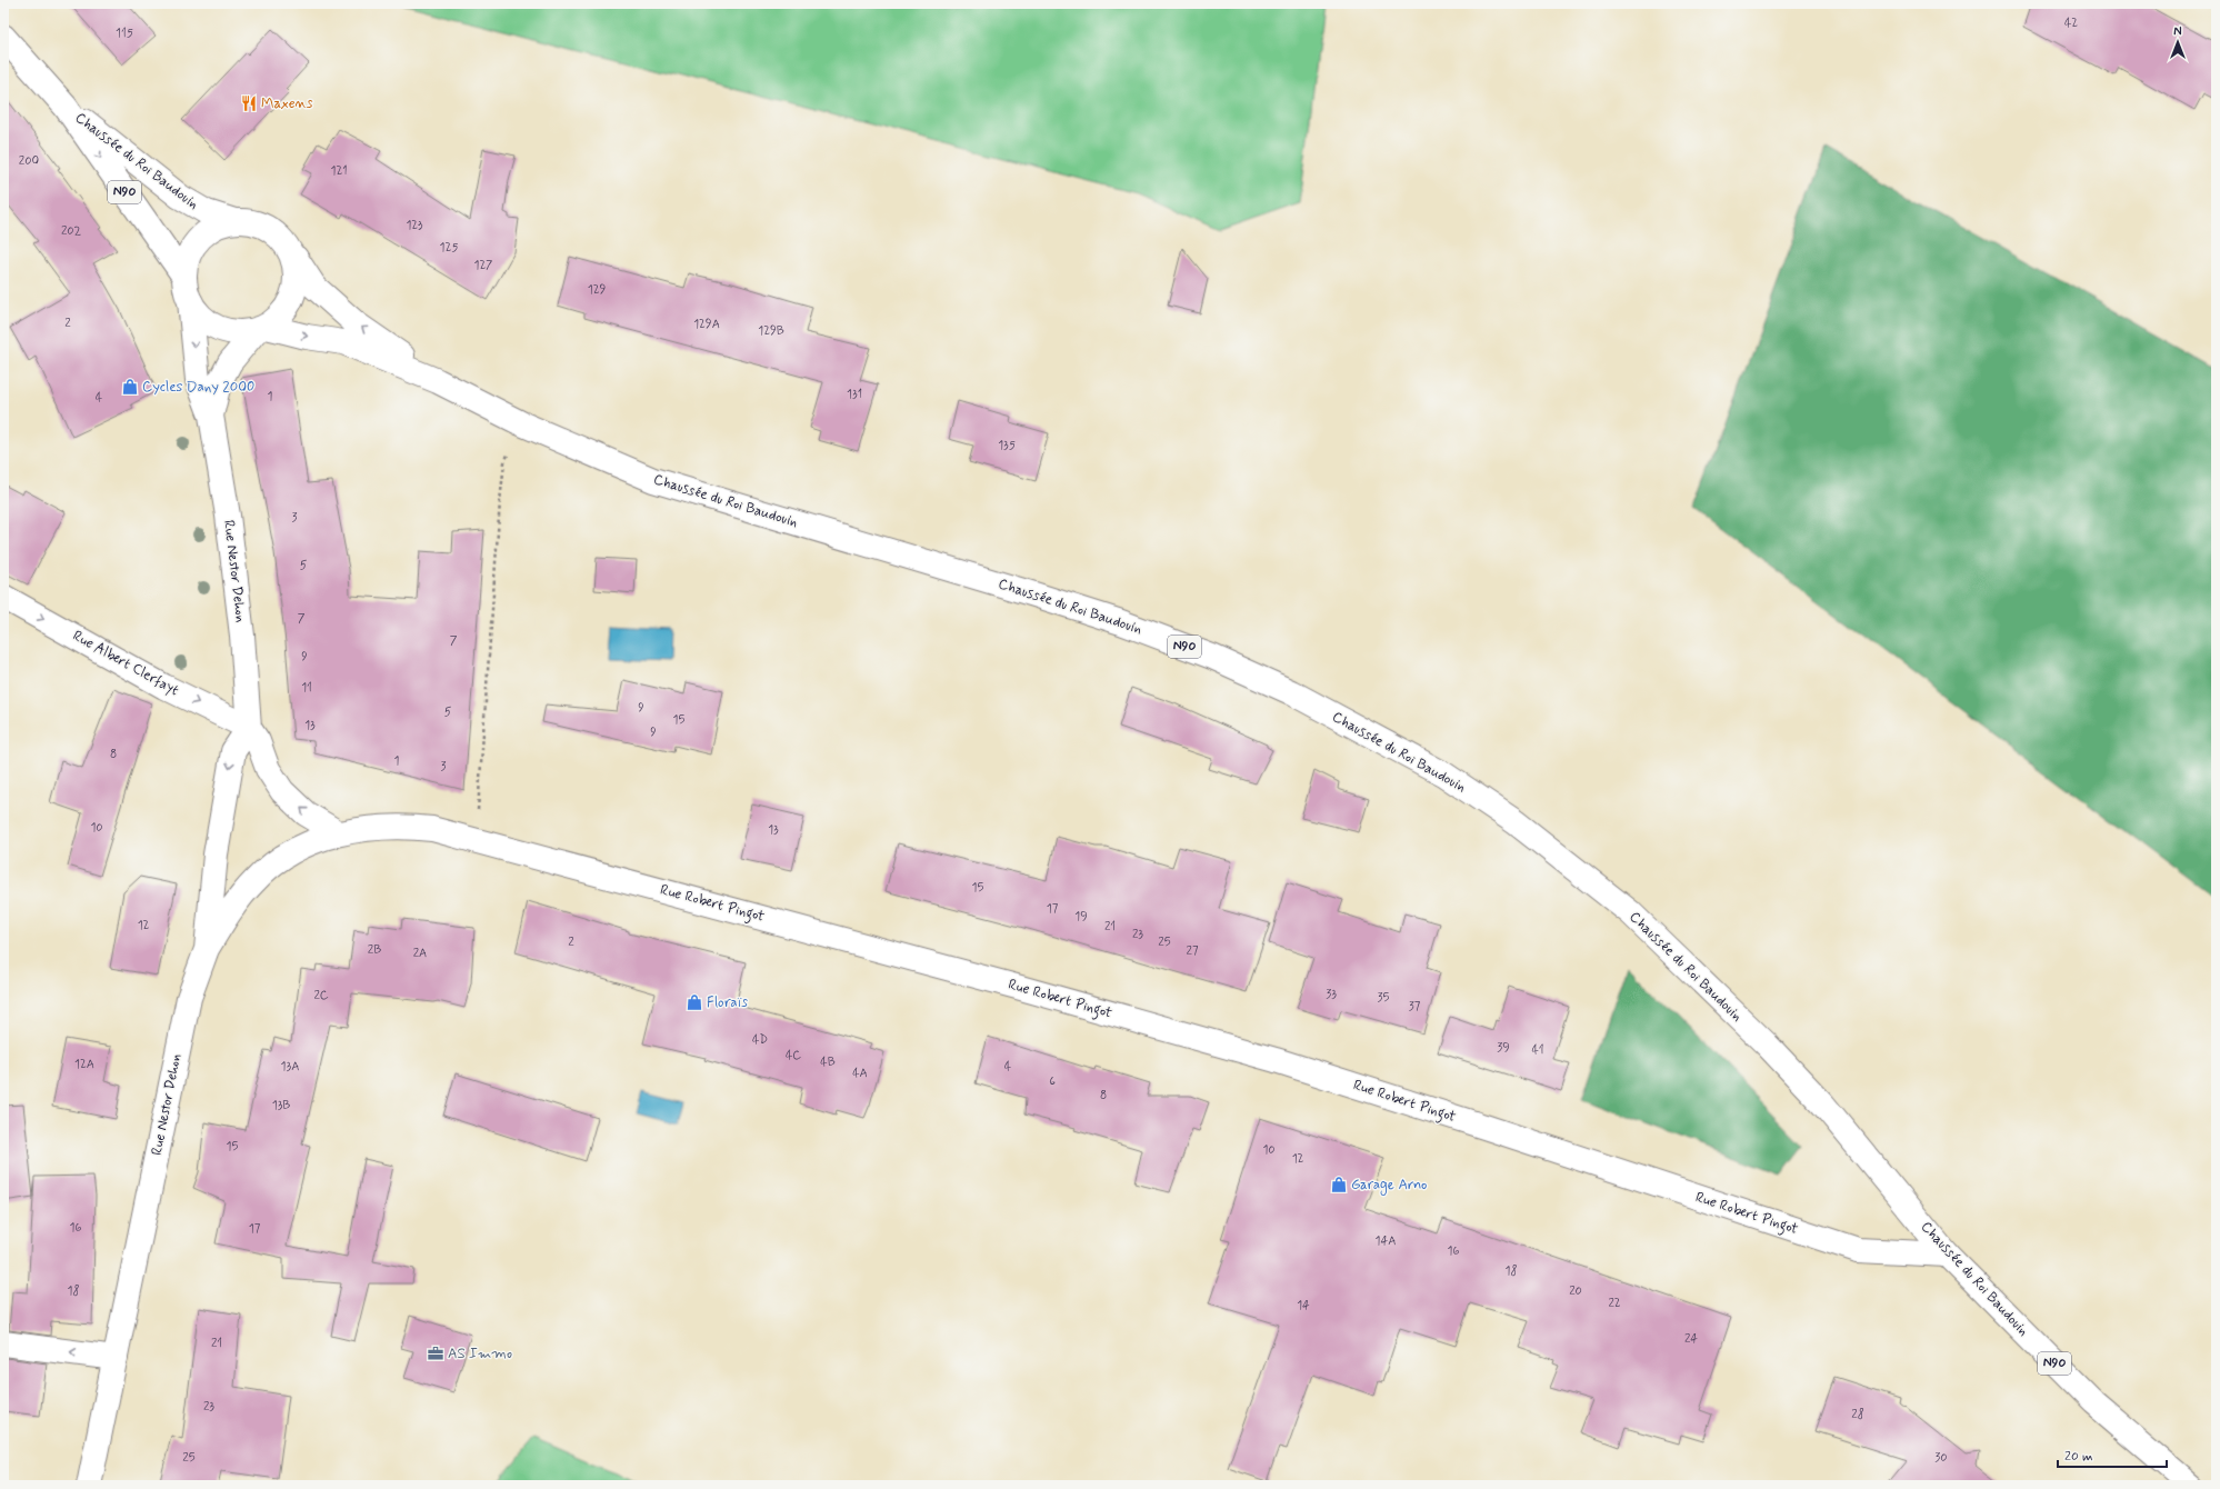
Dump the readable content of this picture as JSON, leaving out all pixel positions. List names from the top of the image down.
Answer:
{
  "streets": {
    "main road": [
      "Chaussée du Roi Baudouin",
      "N90",
      "Rue Nestor Dehon",
      "Rue Albert Clerfayt",
      "Rue Robert Pingot"
    ]
  },
  "crossings": [
    ["Chaussée du Roi Baudouin", "Rue Nestor Dehon"],
    ["Chaussée du Roi Baudouin", "Rue Robert Pingot"],
    ["Rue Nestor Dehon", "Rue Albert Clerfayt"],
    ["Rue Nestor Dehon", "Rue Robert Pingot"]
  ],
  "one_way": ["Rue Albert Clerfayt"],
  "places": {
    "restaurant": ["Maxens"],
    "shop": ["Cycles Dany 2000", "Floraïs", "Garage Arno"],
    "office": ["AS Immo"]
  },
  "house_numbers": [
    "42",
    "115",
    "200",
    "121",
    "123",
    "202",
    "125",
    "127",
    "129",
    "2",
    "129A",
    "129B",
    "131",
    "1",
    "4",
    "135",
    "3",
    "5",
    "7",
    "7",
    "9",
    "11",
    "9",
    "5",
    "15",
    "13",
    "9",
    "8",
    "1",
    "3",
    "10",
    "13",
    "15",
    "17",
    "19",
    "12",
    "21",
    "23",
    "2",
    "25",
    "2B",
    "27",
    "2A",
    "33",
    "2C",
    "35",
    "37",
    "4D",
    "39",
    "41",
    "4C",
    "4B",
    "12A",
    "13A",
    "4",
    "4A",
    "6",
    "8",
    "13B",
    "15",
    "10",
    "12",
    "16",
    "17",
    "14A",
    "16",
    "18",
    "18",
    "20",
    "22",
    "14",
    "24",
    "21",
    "23",
    "28",
    "25",
    "30"
  ],
  "scale_bar": "20 m",
  "north": "top"
}
